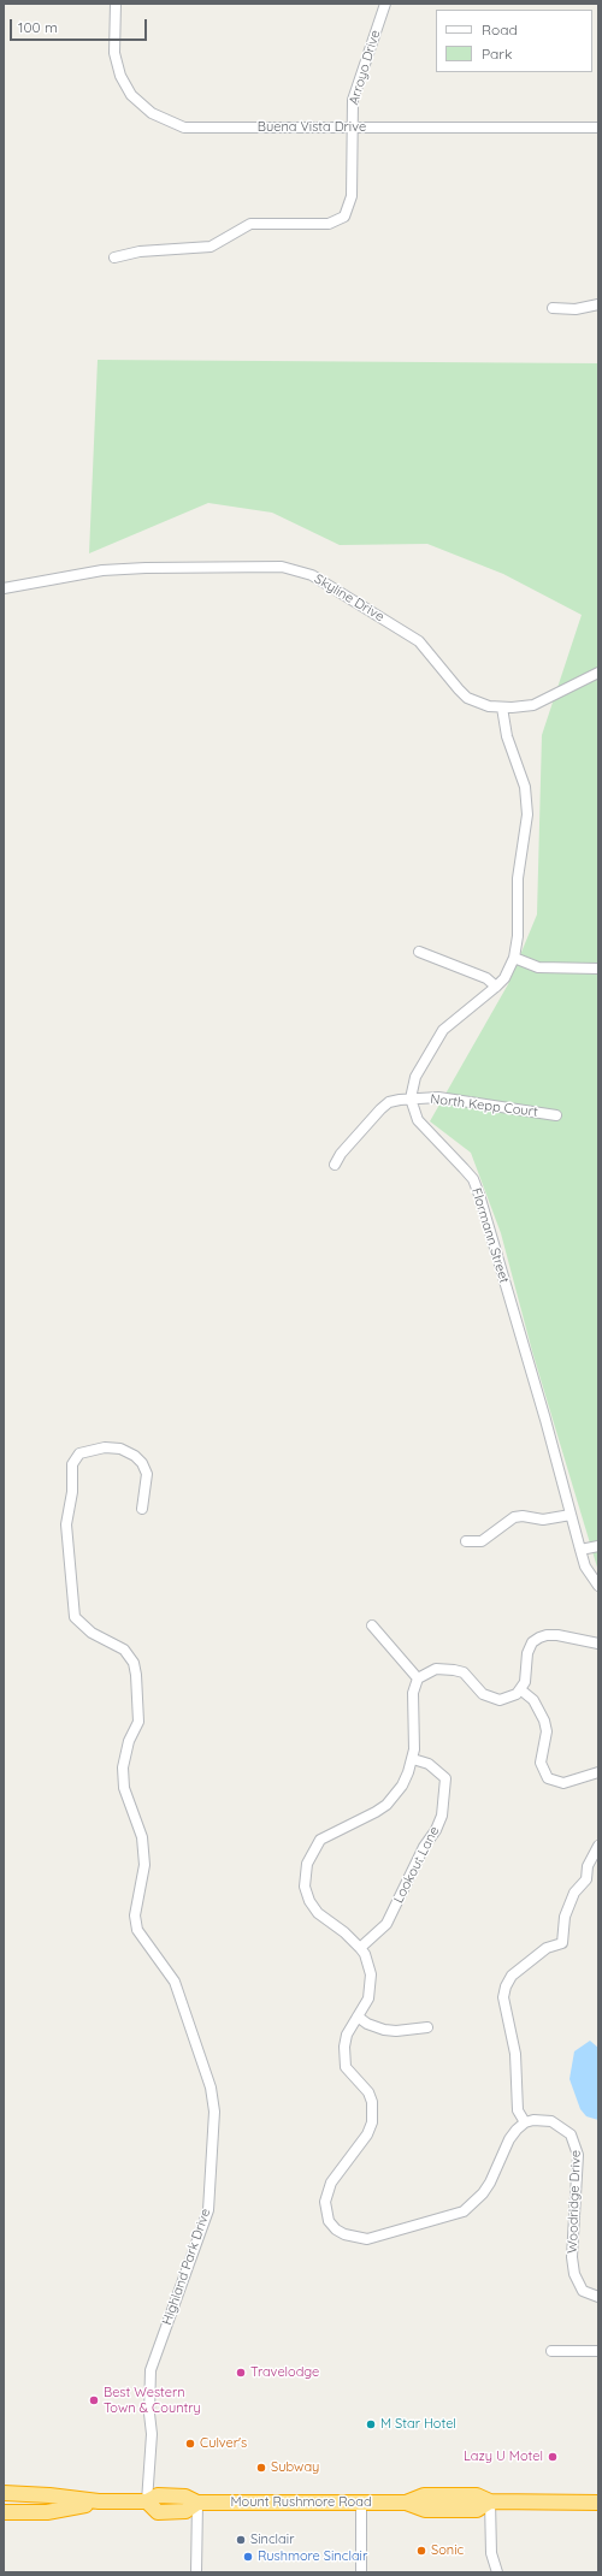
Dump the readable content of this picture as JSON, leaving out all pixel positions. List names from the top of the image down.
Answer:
{
  "streets": {
    "highway": ["Mount Rushmore Road"],
    "street": [
      "Arroyo Drive",
      "Buena Vista Drive",
      "Skyline Drive",
      "North Kepp Court",
      "Flormann Street",
      "Lookout Lane",
      "Woodridge Drive",
      "Highland Park Drive"
    ]
  },
  "crossings": [
    ["Arroyo Drive", "Buena Vista Drive"],
    ["North Kepp Court", "Flormann Street"],
    ["Highland Park Drive", "Mount Rushmore Road"]
  ],
  "places": [
    "Travelodge",
    "Best Western Town & Country",
    "M Star Hotel",
    "Culver's",
    "Lazy U Motel",
    "Subway",
    "Sinclair",
    "Sonic",
    "Rushmore Sinclair"
  ],
  "legend": ["Road", "Park"],
  "scale_bar": "100 m"
}
